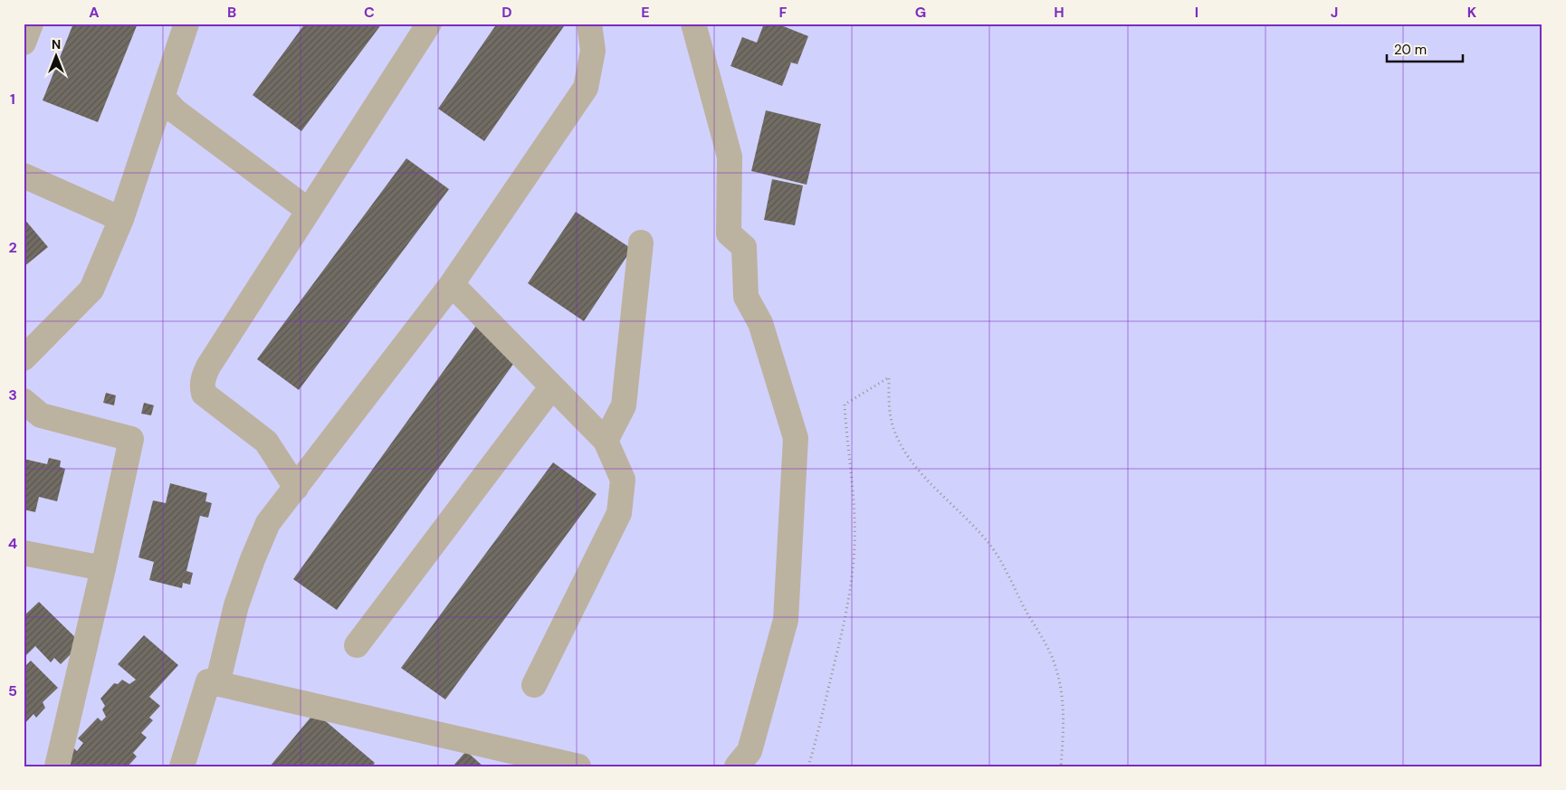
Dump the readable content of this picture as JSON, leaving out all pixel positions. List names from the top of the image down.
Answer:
{
  "scale_bar": "20 m",
  "north": "top",
  "grid": {
    "columns": [
      "A",
      "B",
      "C",
      "D",
      "E",
      "F",
      "G",
      "H",
      "I",
      "J",
      "K"
    ],
    "rows": [
      "1",
      "2",
      "3",
      "4",
      "5"
    ]
  }
}
